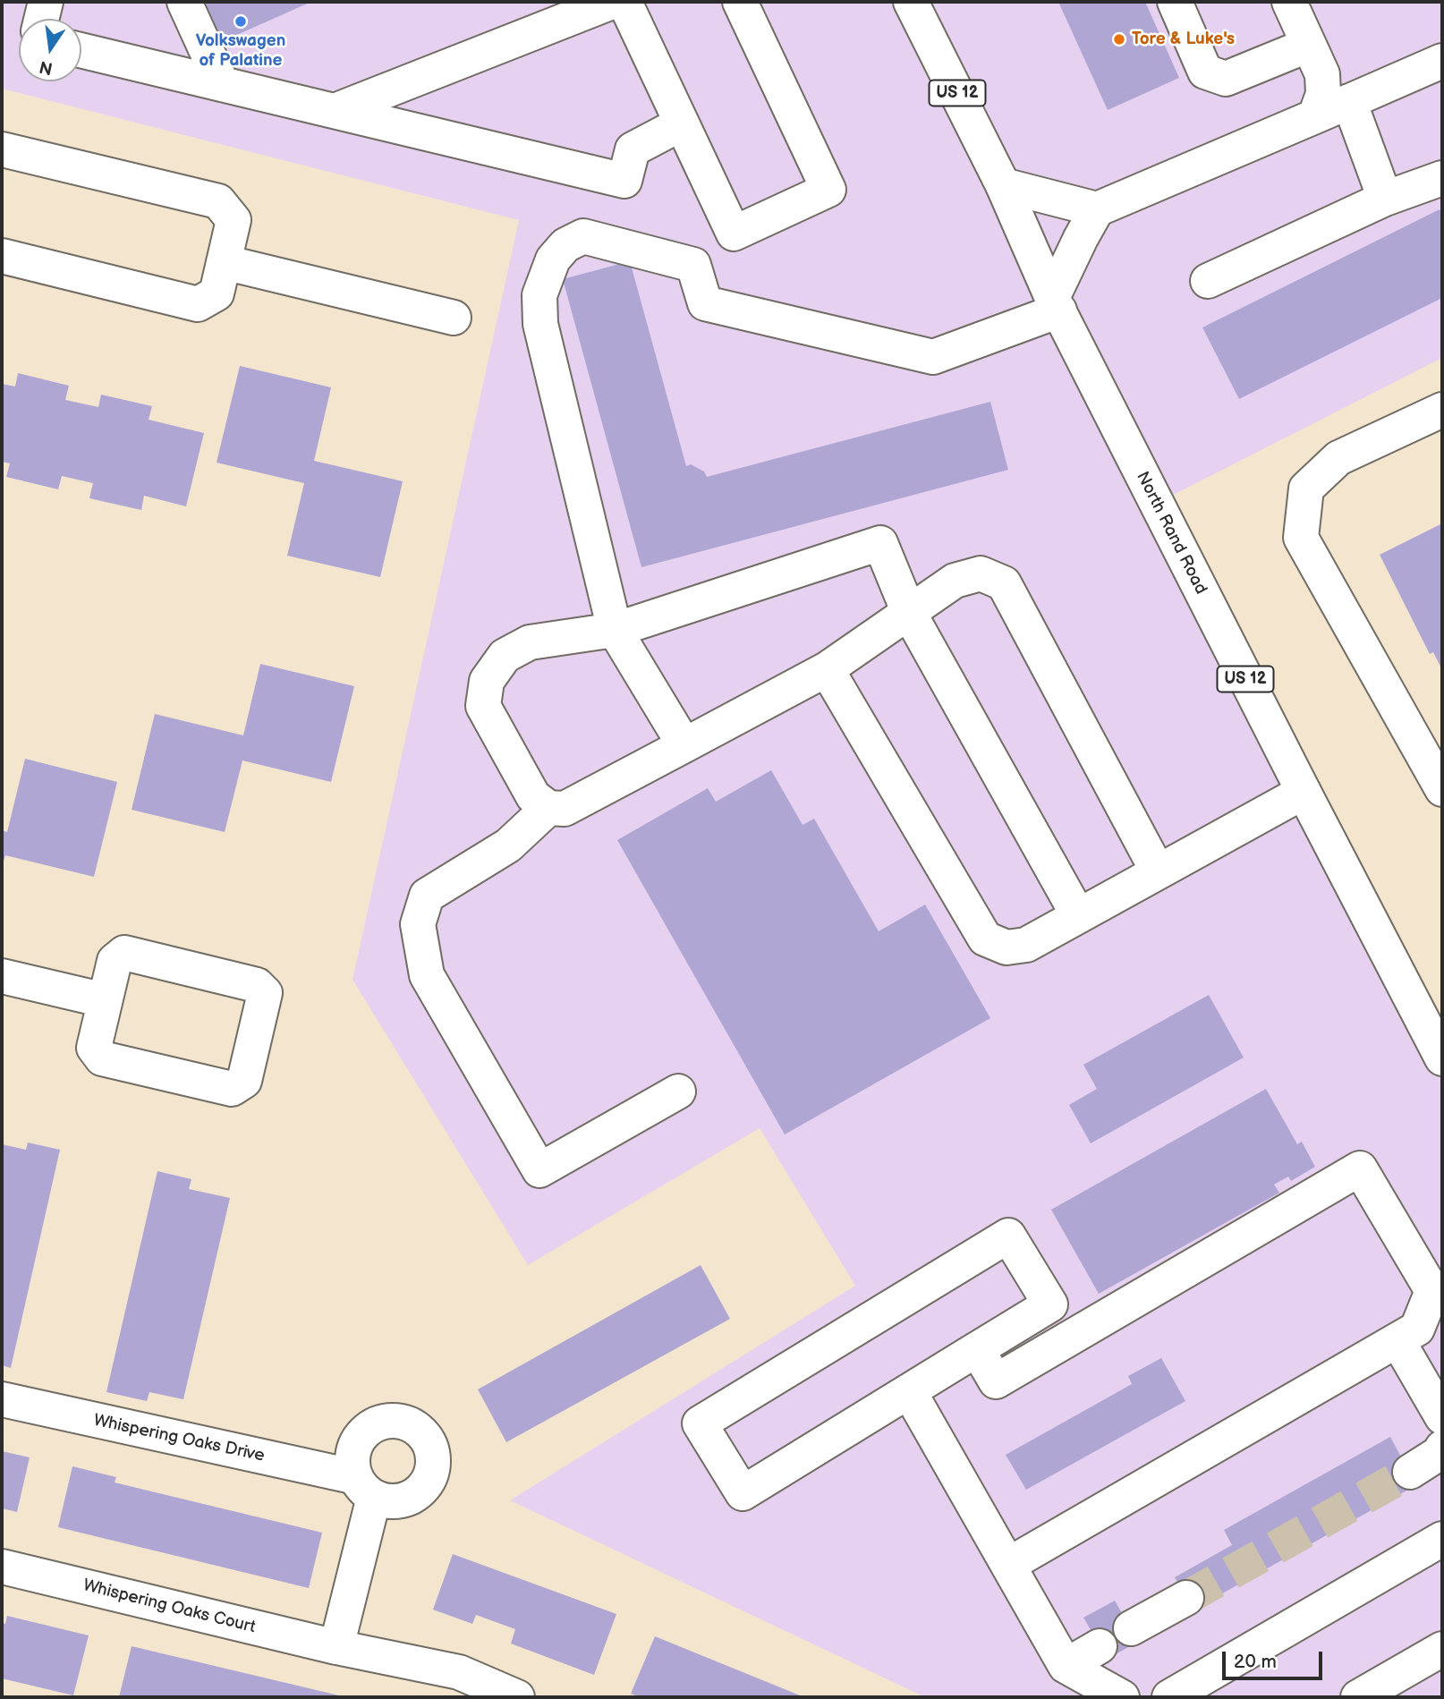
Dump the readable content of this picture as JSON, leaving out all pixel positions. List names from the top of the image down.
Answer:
{
  "streets": {
    "street": [
      "US 12",
      "North Rand Road",
      "Whispering Oaks Drive",
      "Whispering Oaks Court"
    ]
  },
  "crossings": [
    ["Whispering Oaks Drive", "Whispering Oaks Court"]
  ],
  "places": ["Volkswagen of Palatine", "Tore & Luke's"],
  "scale_bar": "20 m",
  "north": "bottom"
}
